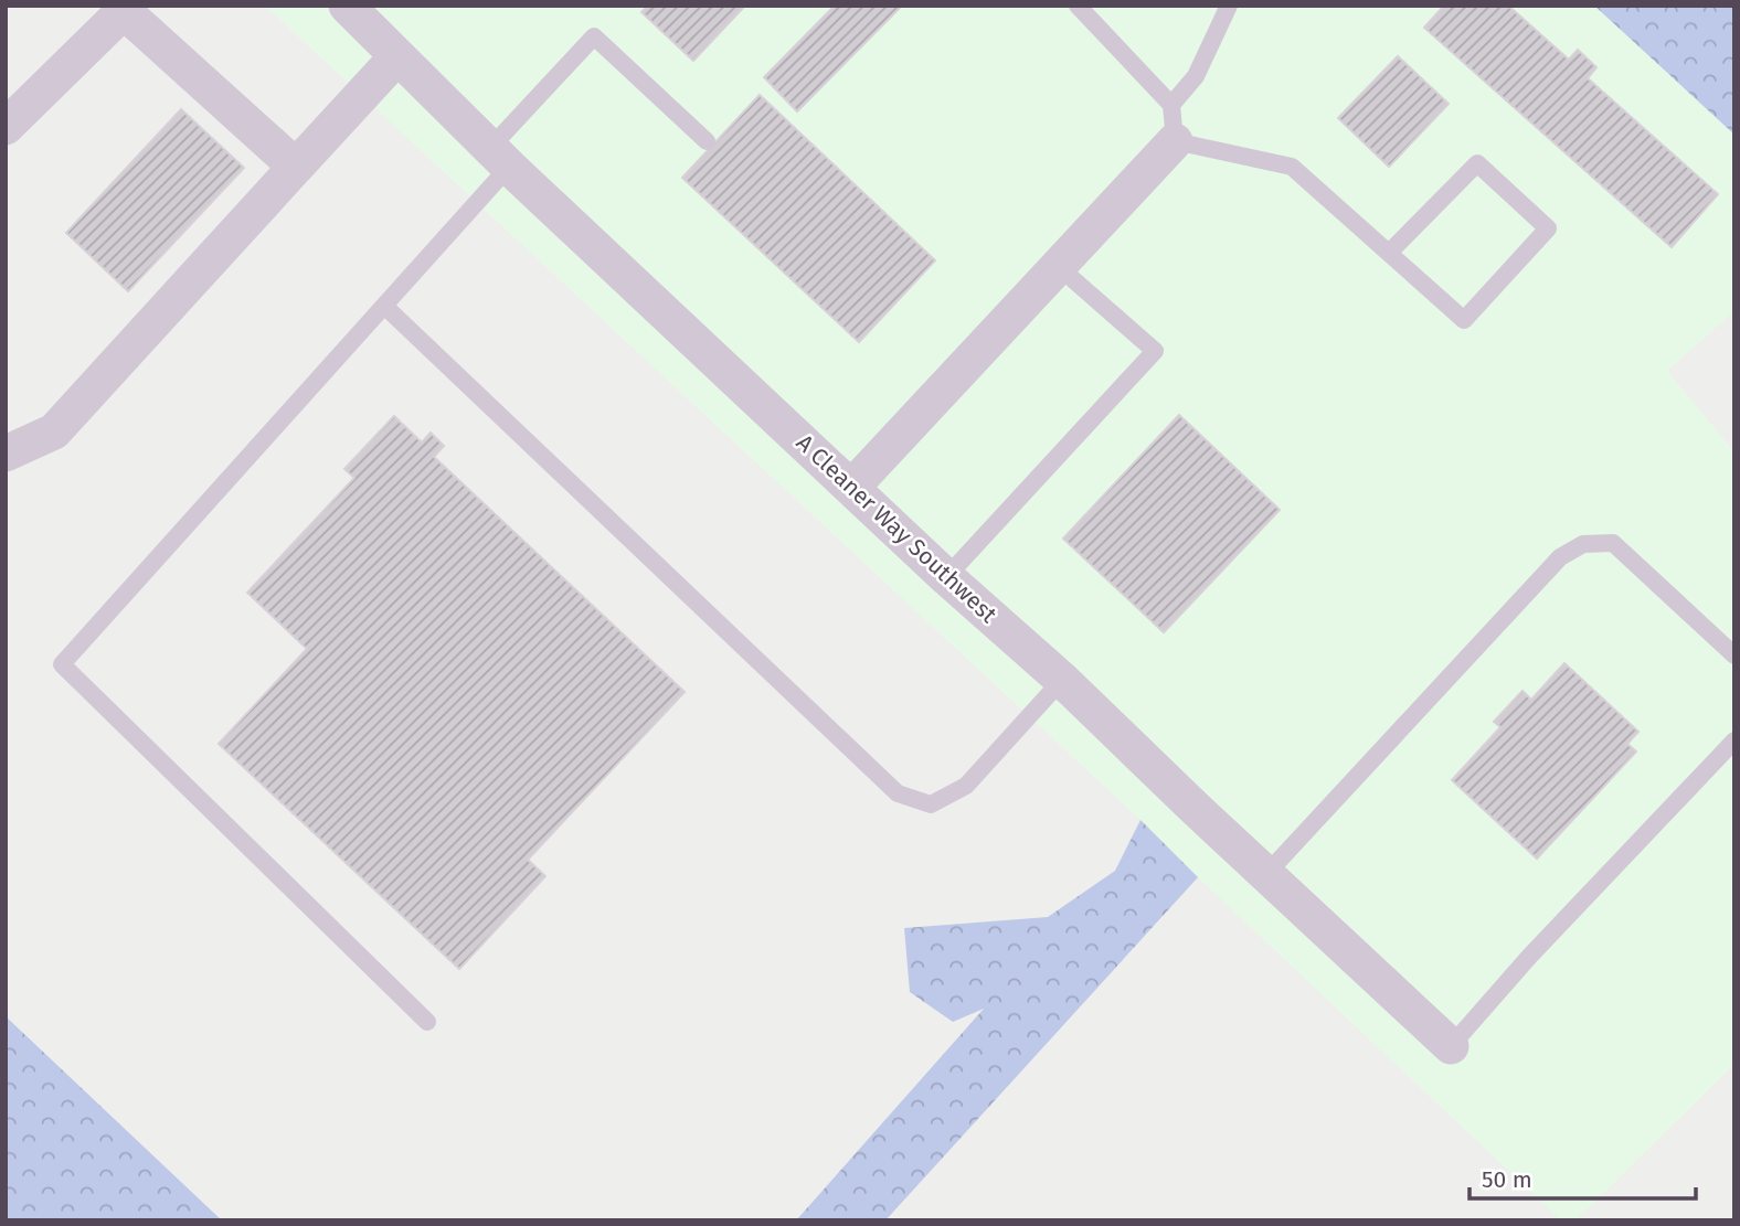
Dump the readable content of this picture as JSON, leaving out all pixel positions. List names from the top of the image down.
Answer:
{
  "streets": {
    "street": ["A Cleaner Way Southwest"]
  },
  "scale_bar": "50 m"
}
